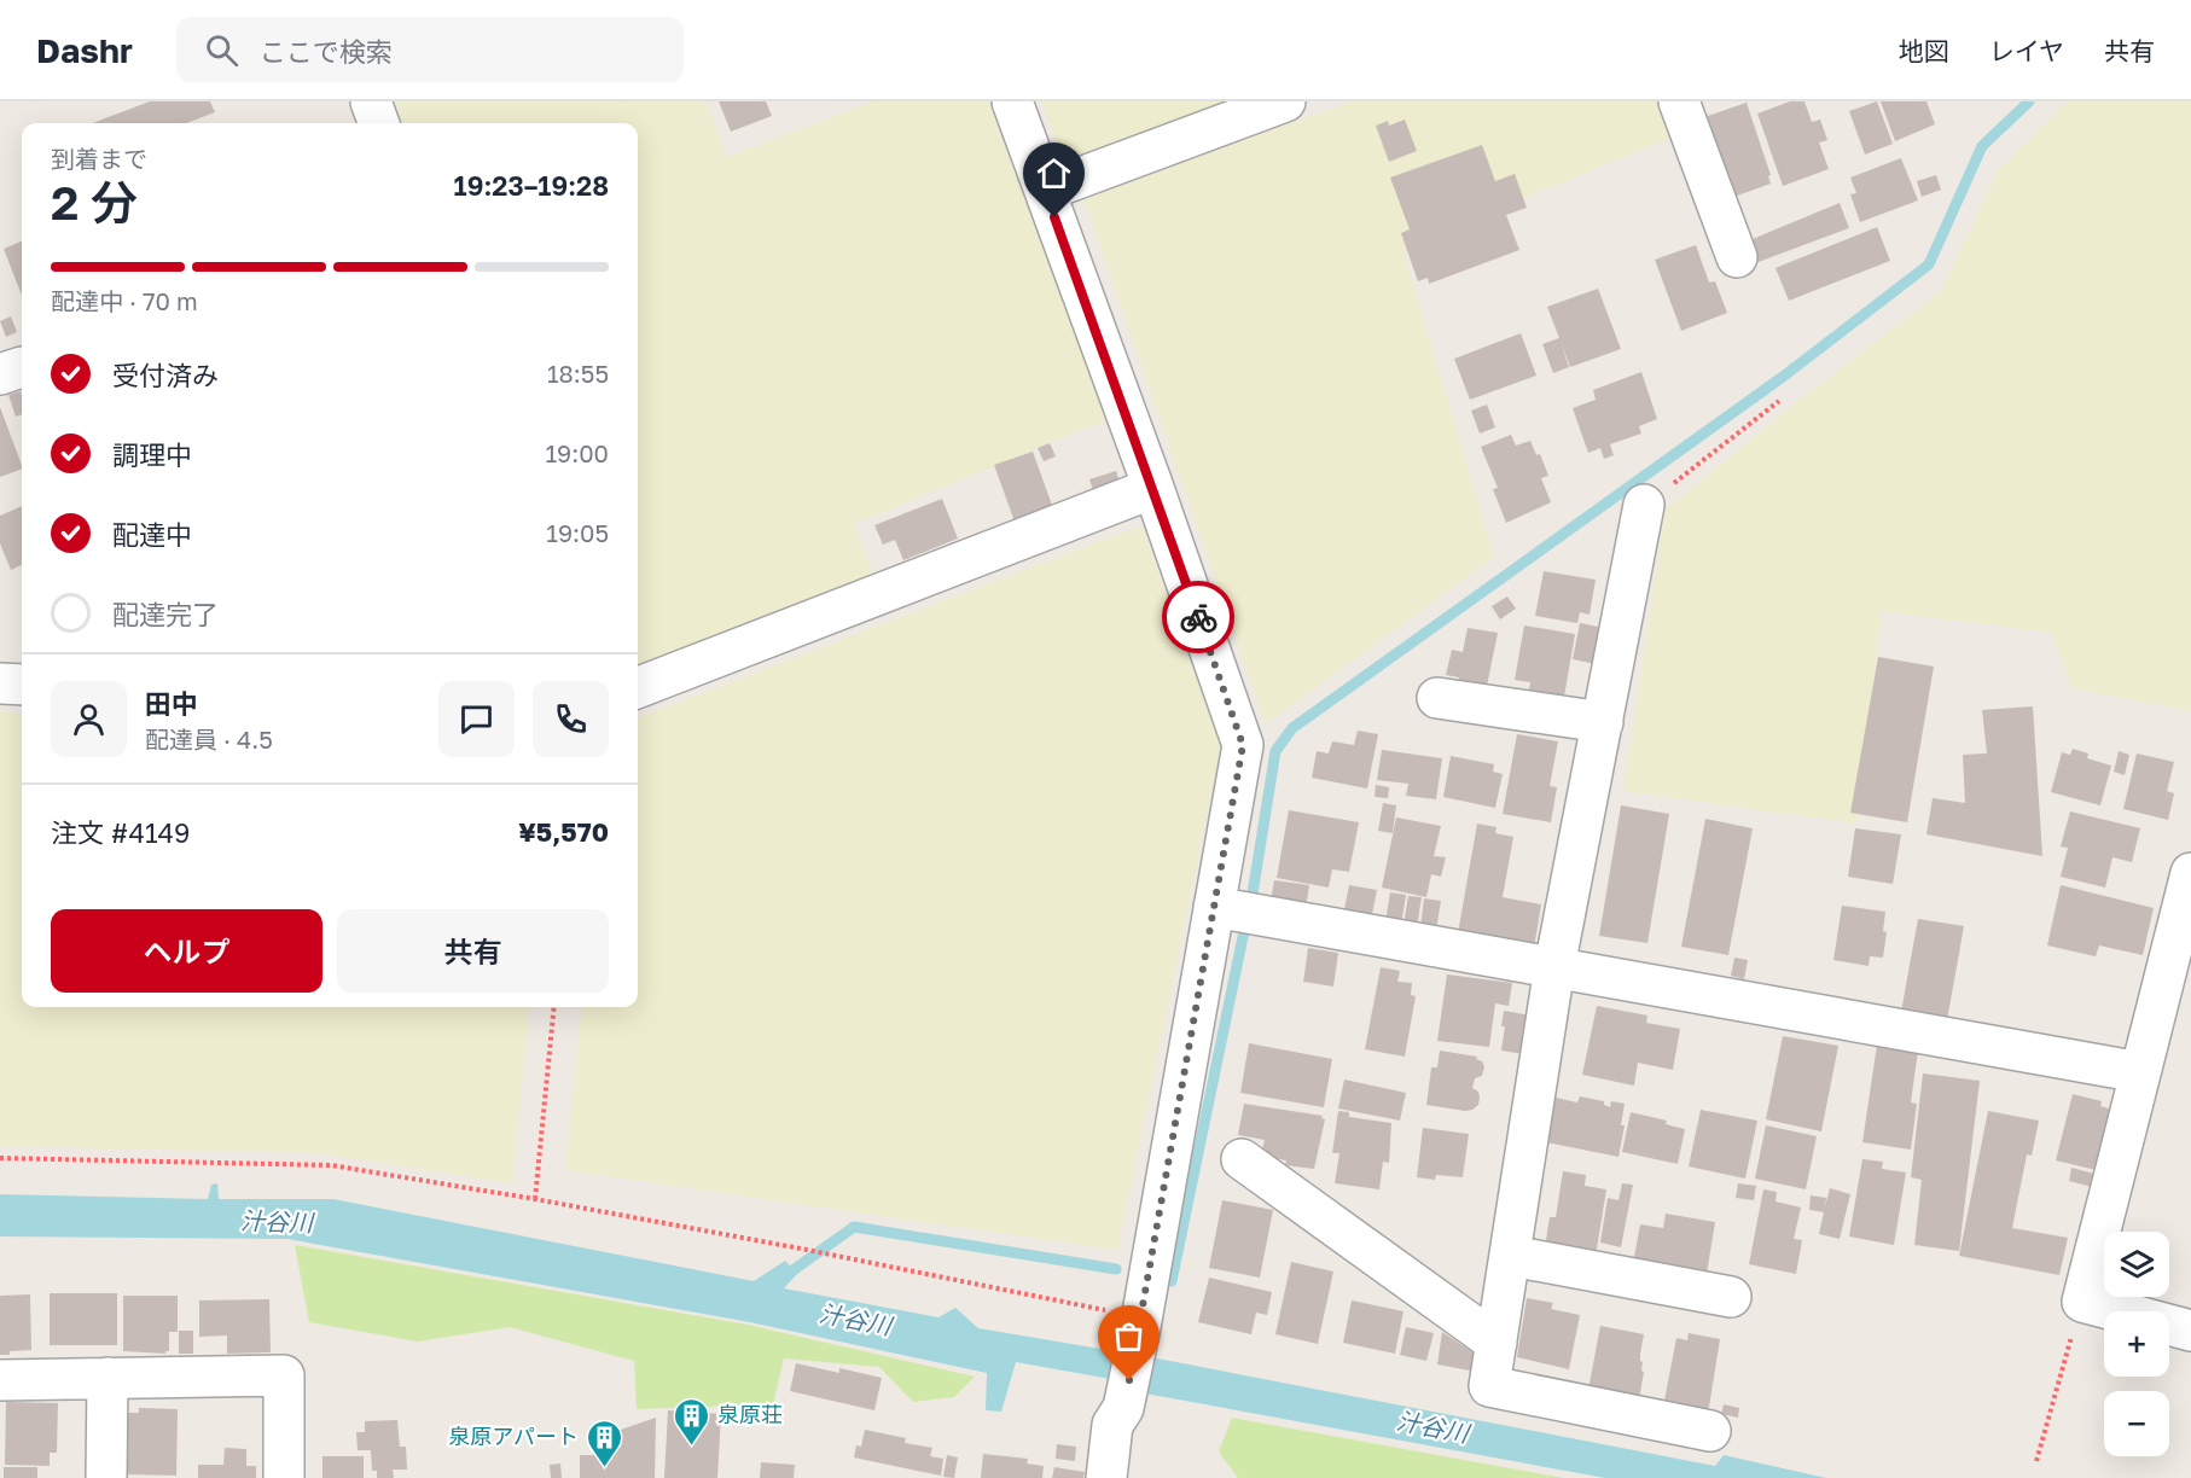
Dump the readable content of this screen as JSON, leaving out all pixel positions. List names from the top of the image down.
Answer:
{
  "water": ["汁谷川"],
  "places": {
    "building": ["泉原荘", "泉原アパート"]
  },
  "page": {
    "header": "Dashr",
    "search": "ここで検索",
    "nav": ["地図", "レイヤ", "共有"],
    "heading": ["2 分", "到着まで", "19:23–19:28"],
    "panel": [
      "田中",
      "配達員 · 4.5",
      "注文 #4149",
      "¥5,570"
    ],
    "bar": "配達中 · 70 m",
    "list": [
      ["受付済み", "18:55"],
      ["調理中", "19:00"],
      ["配達中", "19:05"],
      "配達完了"
    ],
    "buttons": ["ヘルプ", "共有"],
    "map_buttons": ["+", "−"]
  }
}
